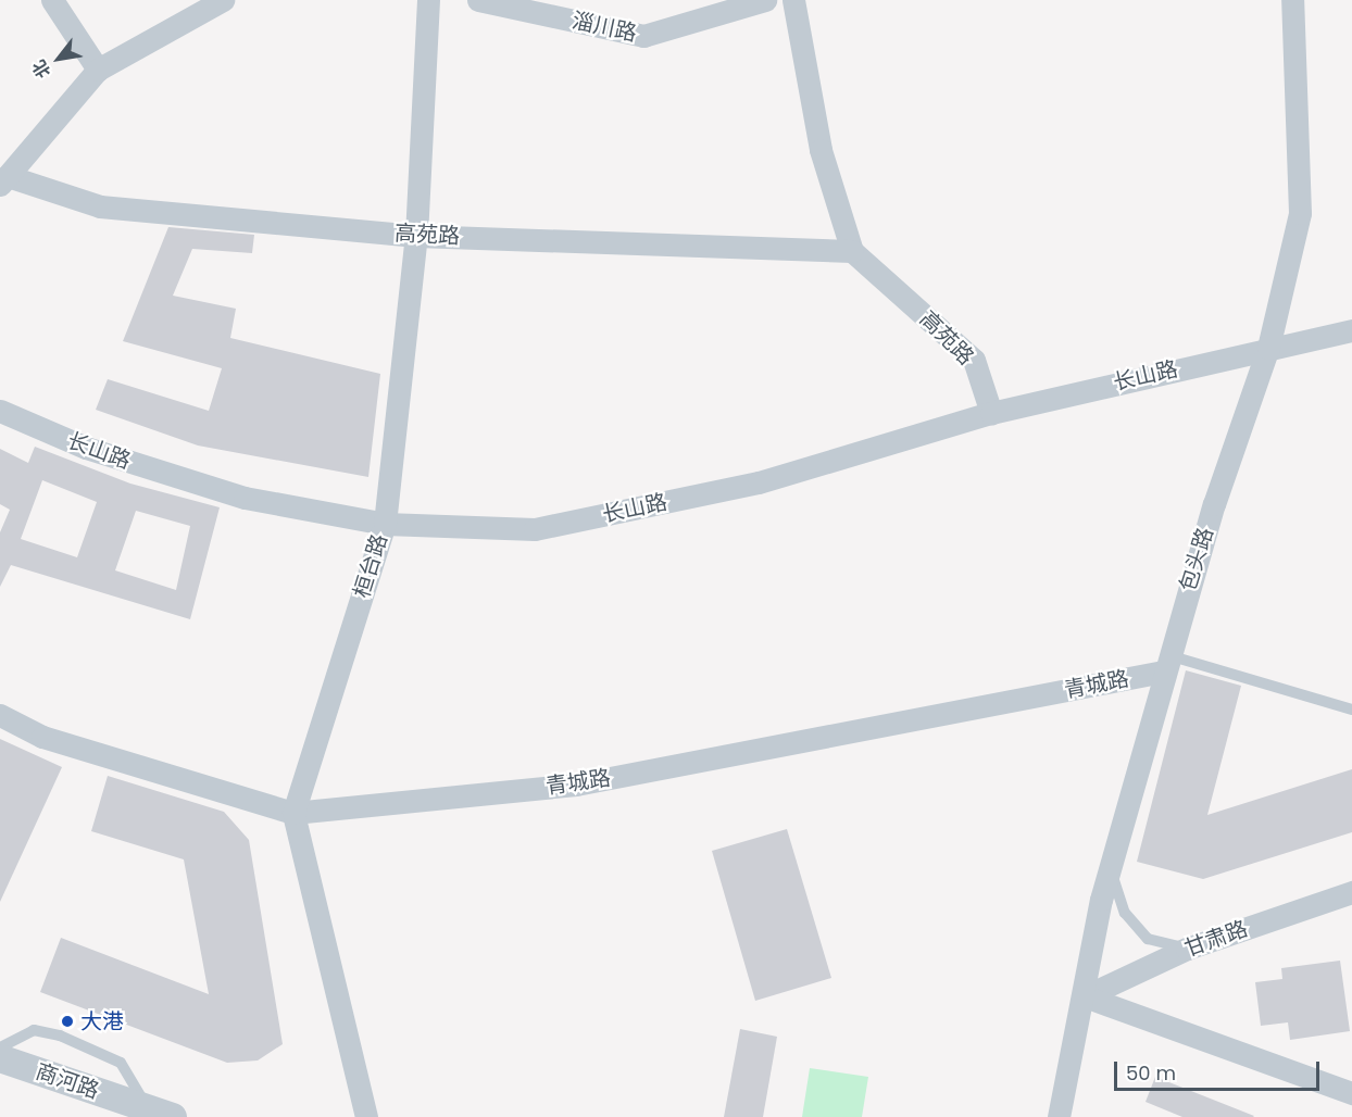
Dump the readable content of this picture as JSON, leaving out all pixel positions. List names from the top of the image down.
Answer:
{
  "streets": {
    "street": [
      "淄川路",
      "高苑路",
      "长山路",
      "包头路",
      "桓台路",
      "青城路",
      "甘肃路",
      "商河路"
    ]
  },
  "crossings": [
    ["高苑路", "长山路"],
    ["高苑路", "桓台路"],
    ["长山路", "包头路"],
    ["长山路", "桓台路"],
    ["包头路", "青城路"],
    ["包头路", "甘肃路"],
    ["桓台路", "青城路"]
  ],
  "places": ["大港"],
  "scale_bar": "50 m",
  "north": "bottom left"
}
